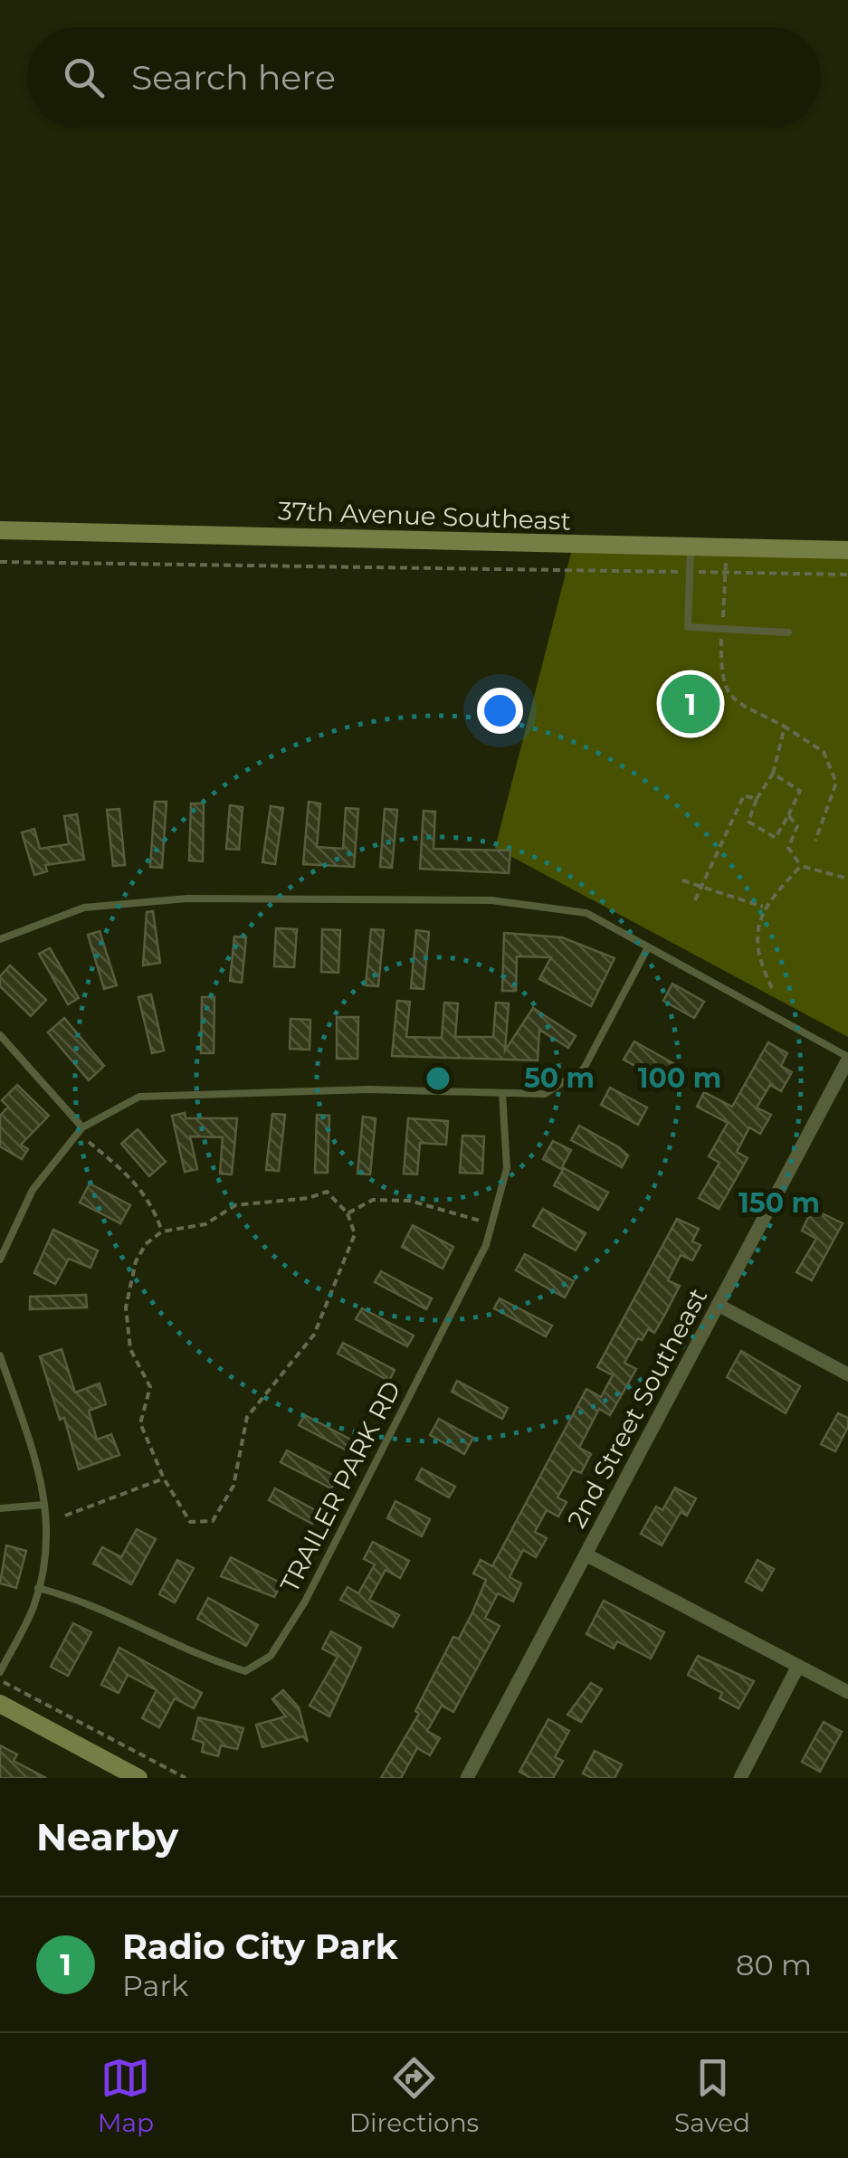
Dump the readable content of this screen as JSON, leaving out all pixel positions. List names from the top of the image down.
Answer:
{
  "streets": {
    "street": ["37th Avenue Southeast", "2nd Street Southeast"],
    "lane": ["TRAILER PARK RD"]
  },
  "page": {
    "search": "Search here",
    "pins": "1",
    "heading": "Nearby",
    "list": [
      {
        "mark": "1",
        "name": "Radio City Park",
        "note": "Park",
        "value": "80 m"
      }
    ],
    "nav": ["Map", "Directions", "Saved"]
  },
  "rings": ["50 m", "100 m", "150 m"]
}
